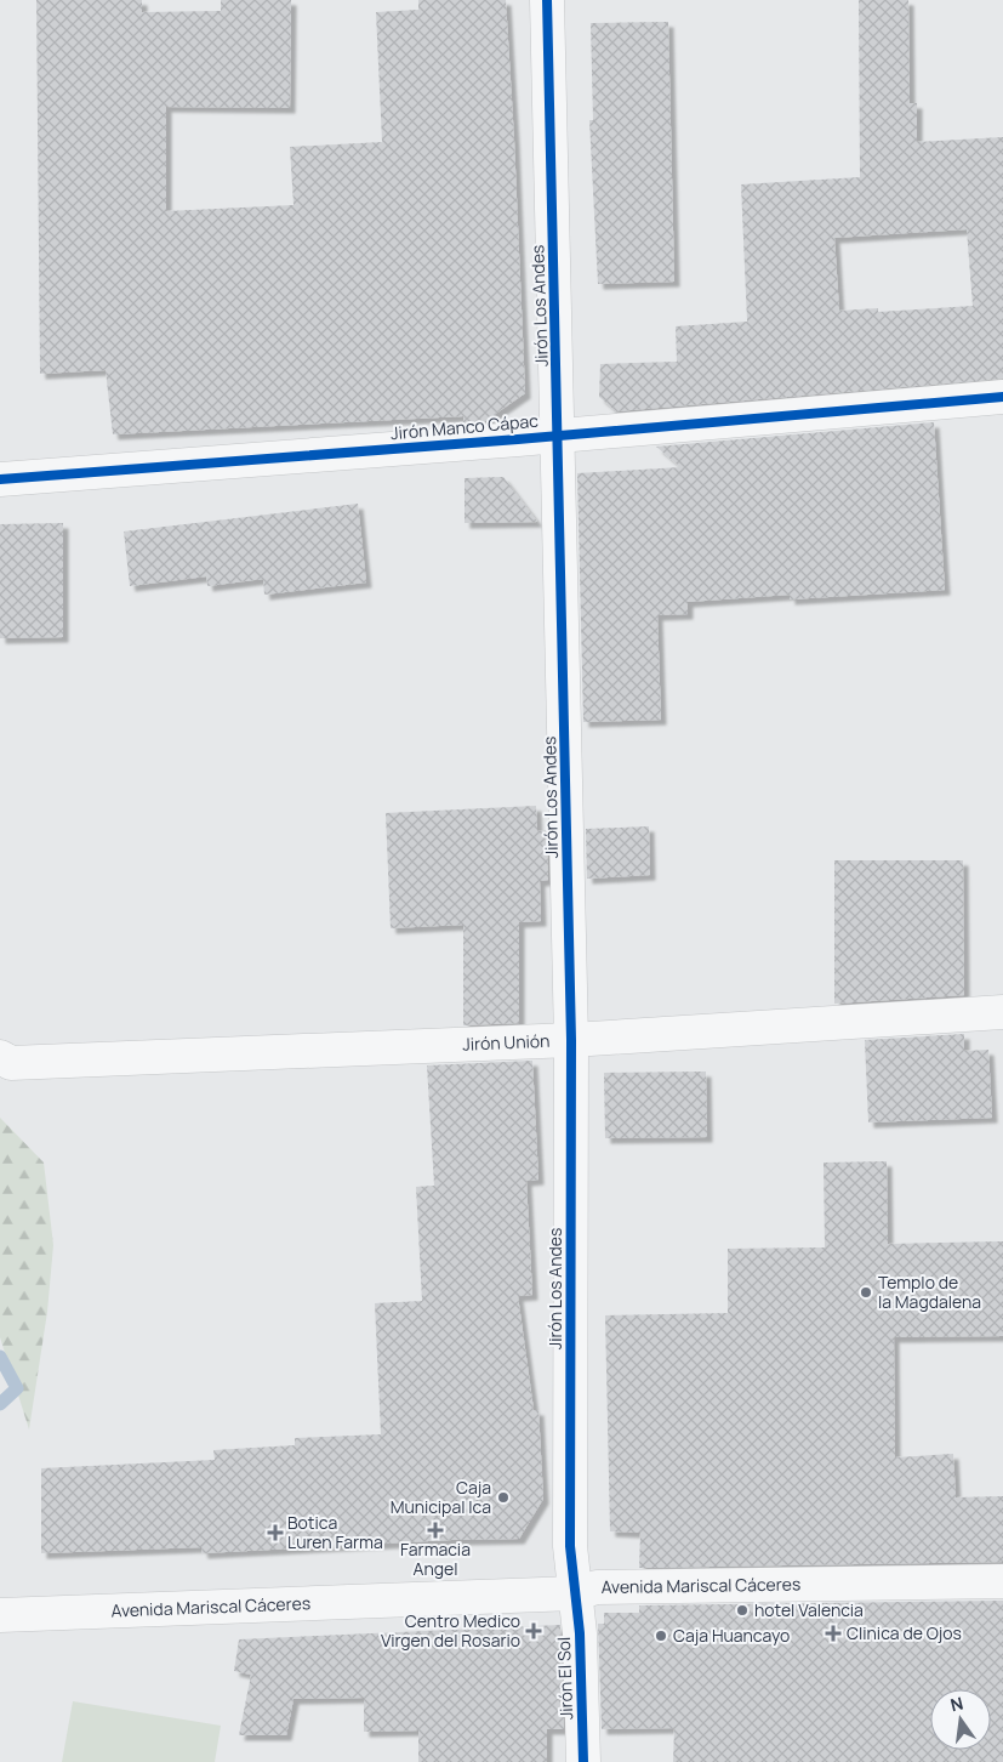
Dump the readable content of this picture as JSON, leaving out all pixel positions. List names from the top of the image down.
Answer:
{
  "streets": {
    "street": [
      "Jirón Los Andes",
      "Jirón Manco Cápac",
      "Jirón Unión",
      "Avenida Mariscal Cáceres",
      "Jirón El Sol"
    ]
  },
  "crossings": [
    ["Jirón Los Andes", "Jirón Manco Cápac"],
    ["Jirón Los Andes", "Jirón Unión"],
    ["Jirón Los Andes", "Avenida Mariscal Cáceres"],
    ["Jirón Los Andes", "Jirón El Sol"],
    ["Avenida Mariscal Cáceres", "Jirón El Sol"]
  ],
  "places": {
    "other": [
      "Templo de la Magdalena",
      "Caja Municipal Ica",
      "hotel Valencia",
      "Caja Huancayo"
    ],
    "health": [
      "Farmacia Angel",
      "Botica Luren Farma",
      "Centro Medico Virgen del Rosario",
      "Clinica de Ojos"
    ]
  },
  "north": "top"
}
